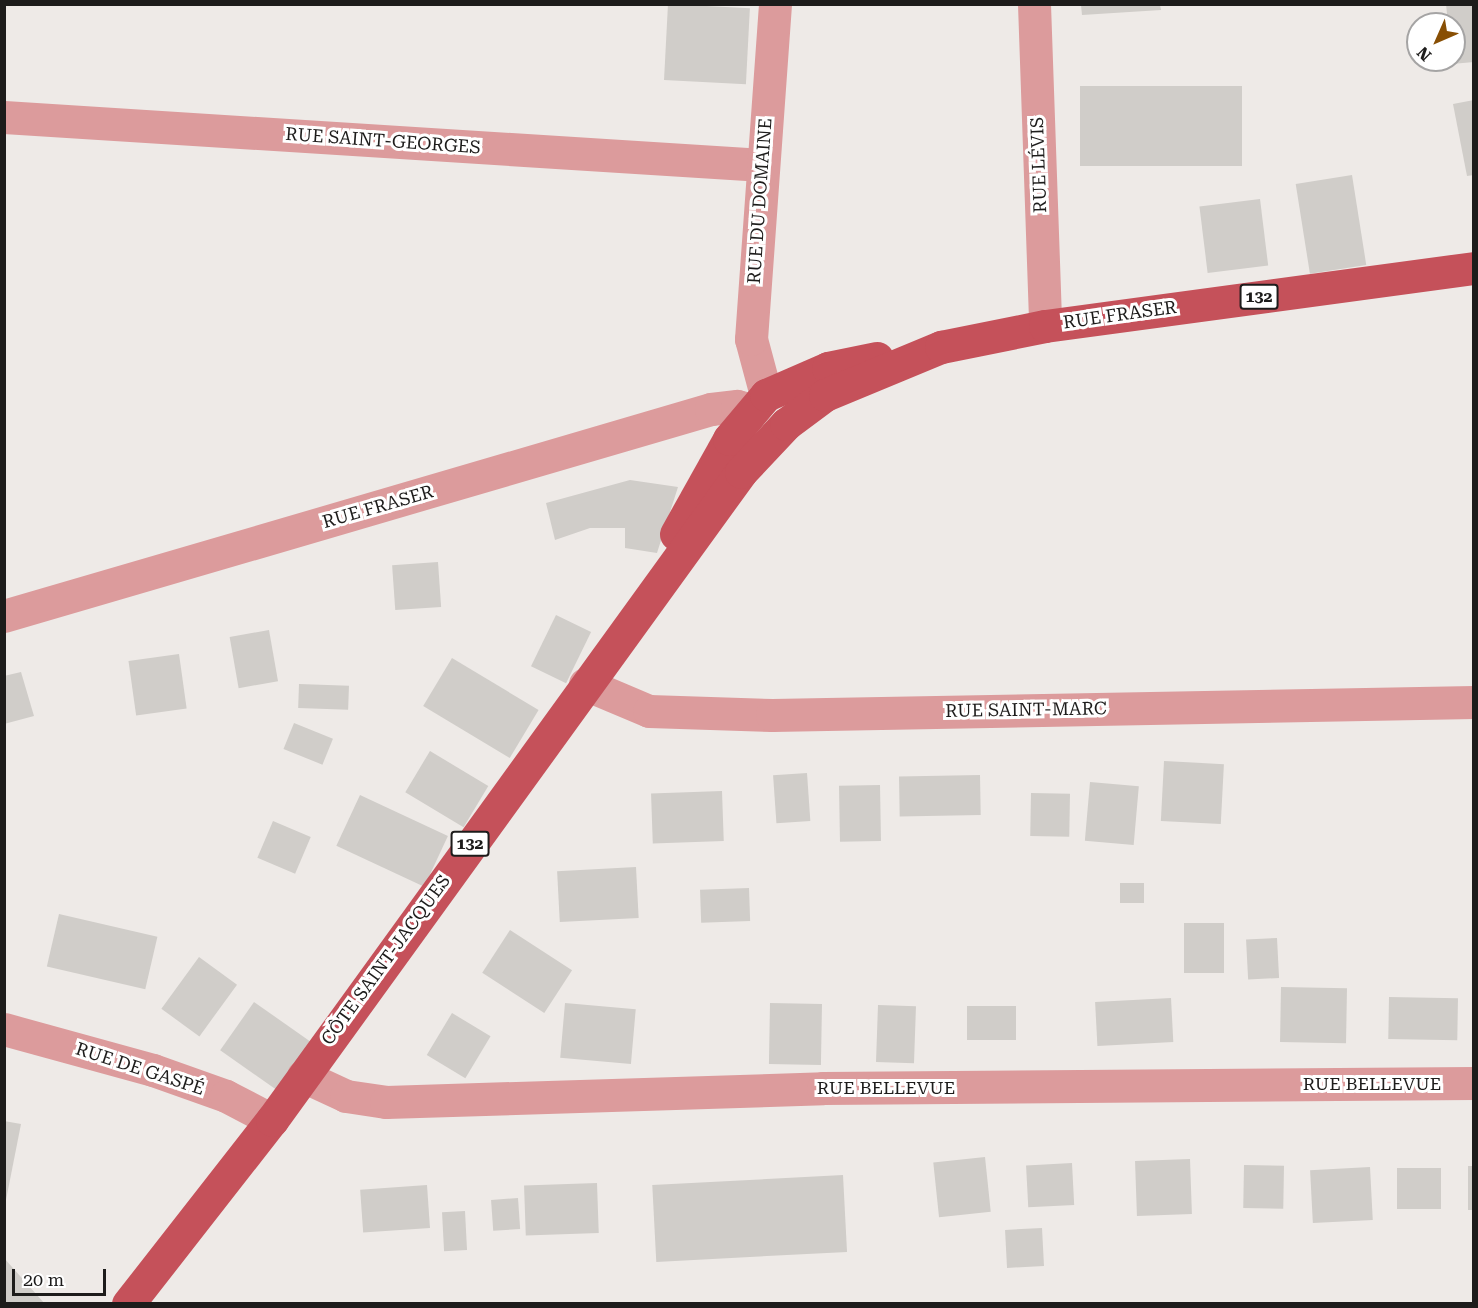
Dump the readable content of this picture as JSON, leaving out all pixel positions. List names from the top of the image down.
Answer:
{
  "streets": {
    "main road": ["132", "RUE FRASER", "CÔTE SAINT-JACQUES"],
    "street": [
      "RUE SAINT-GEORGES",
      "RUE LÉVIS",
      "RUE DU DOMAINE",
      "RUE SAINT-MARC",
      "RUE DE GASPÉ",
      "RUE BELLEVUE"
    ]
  },
  "crossings": [
    ["RUE SAINT-GEORGES", "RUE DU DOMAINE"],
    ["RUE LÉVIS", "RUE FRASER"],
    ["RUE DU DOMAINE", "RUE FRASER"],
    ["RUE DU DOMAINE", "CÔTE SAINT-JACQUES"],
    ["RUE FRASER", "CÔTE SAINT-JACQUES"],
    ["RUE SAINT-MARC", "CÔTE SAINT-JACQUES"],
    ["CÔTE SAINT-JACQUES", "RUE DE GASPÉ"],
    ["CÔTE SAINT-JACQUES", "RUE BELLEVUE"]
  ],
  "scale_bar": "20 m",
  "north": "bottom left"
}
